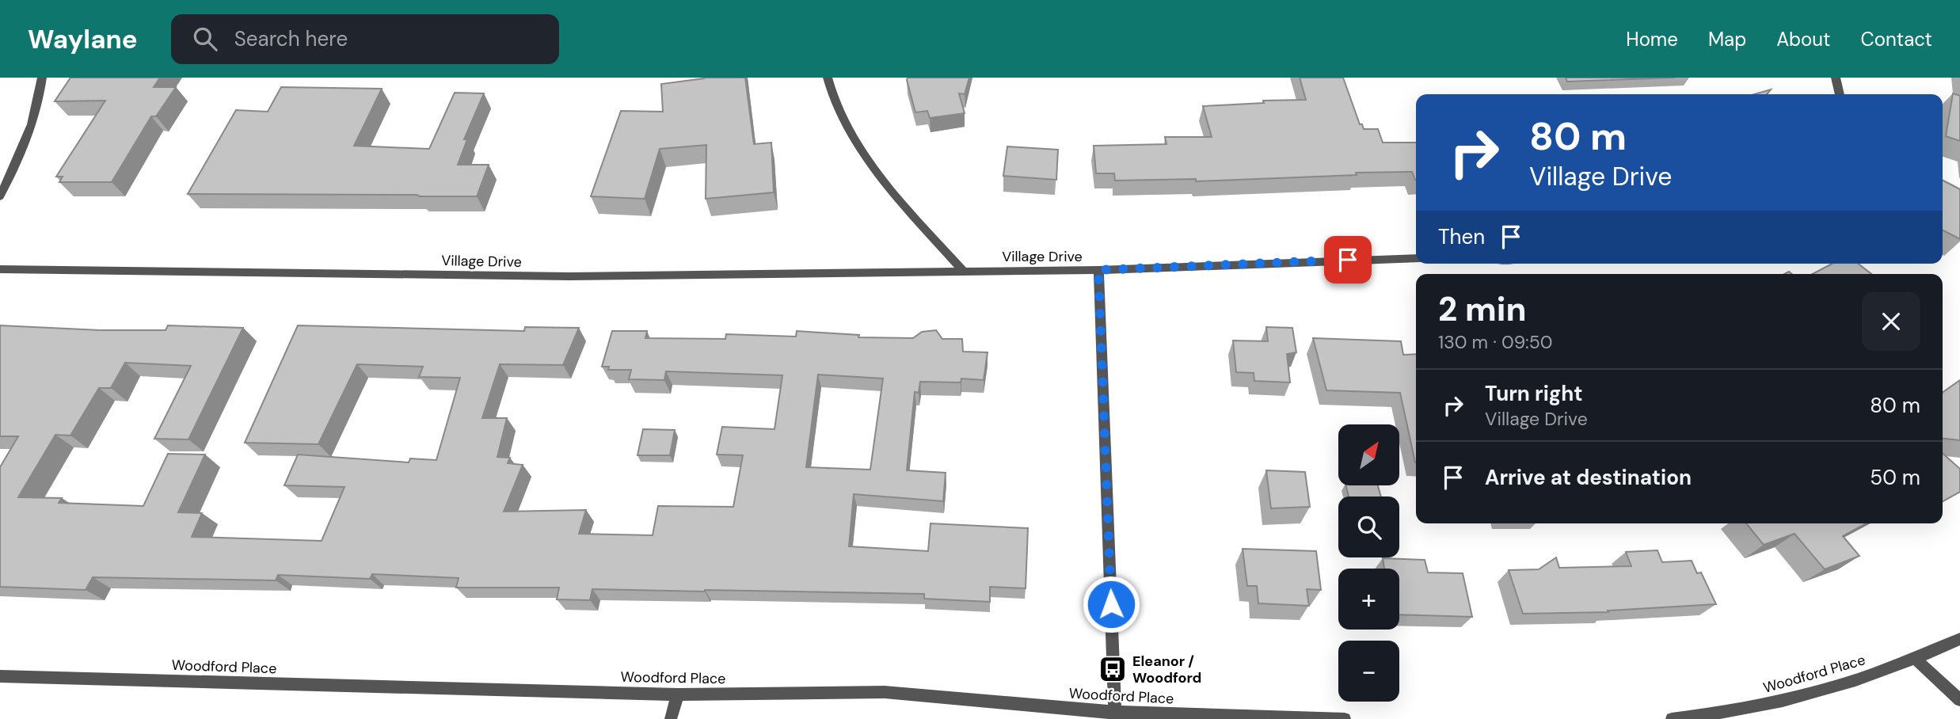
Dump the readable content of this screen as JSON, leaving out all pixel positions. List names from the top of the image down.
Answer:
{
  "streets": {
    "street": ["Village Drive", "Woodford Place"]
  },
  "places": {
    "bus stop": ["Eleanor / Woodford"]
  },
  "north": "top right",
  "page": {
    "header": "Waylane",
    "search": "Search here",
    "nav": [
      "Home",
      "Map",
      "About",
      "Contact"
    ],
    "turn": ["80 m", "Village Drive"],
    "then": "Then",
    "heading": ["2 min", "130 m · 09:50"],
    "list": [
      {
        "name": "Turn right",
        "note": "Village Drive",
        "value": "80 m"
      },
      {
        "name": "Arrive at destination",
        "value": "50 m"
      }
    ],
    "map_buttons": ["+", "−"]
  }
}
